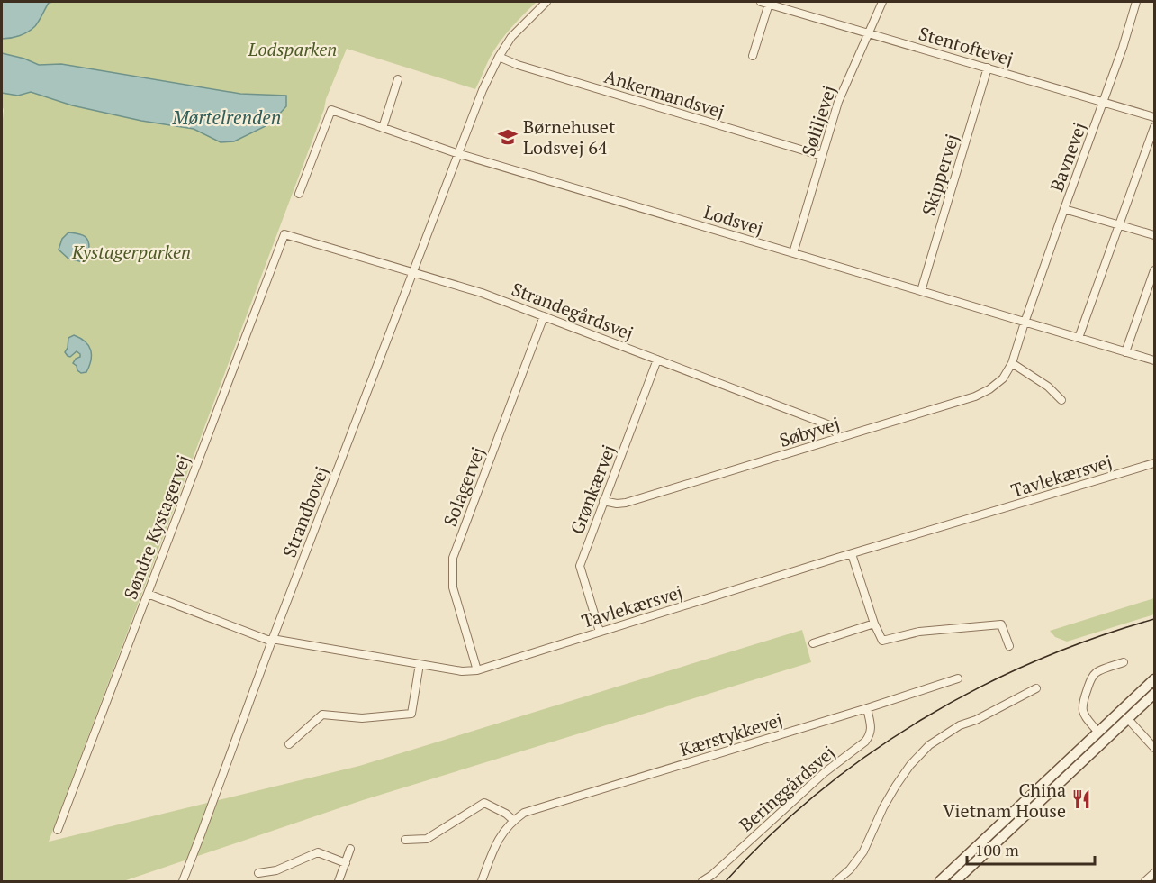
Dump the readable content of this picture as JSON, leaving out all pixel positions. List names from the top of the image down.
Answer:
{
  "streets": {
    "street": [
      "Stentoftevej",
      "Ankermandsvej",
      "Søliljevej",
      "Bavnevej",
      "Skippervej",
      "Lodsvej",
      "Strandegårdsvej",
      "Søbyvej",
      "Tavlekærsvej",
      "Solagervej",
      "Grønkærvej",
      "Strandbovej",
      "Søndre Kystagervej",
      "Kærstykkevej",
      "Beringgårdsvej"
    ]
  },
  "crossings": [
    ["Stentoftevej", "Søliljevej"],
    ["Stentoftevej", "Bavnevej"],
    ["Stentoftevej", "Skippervej"],
    ["Ankermandsvej", "Søliljevej"],
    ["Ankermandsvej", "Strandbovej"],
    ["Søliljevej", "Lodsvej"],
    ["Bavnevej", "Lodsvej"],
    ["Bavnevej", "Søbyvej"],
    ["Skippervej", "Lodsvej"],
    ["Lodsvej", "Søbyvej"],
    ["Lodsvej", "Strandbovej"],
    ["Strandegårdsvej", "Søbyvej"],
    ["Strandegårdsvej", "Solagervej"],
    ["Strandegårdsvej", "Grønkærvej"],
    ["Strandegårdsvej", "Strandbovej"],
    ["Strandegårdsvej", "Søndre Kystagervej"],
    ["Søbyvej", "Grønkærvej"],
    ["Tavlekærsvej", "Solagervej"],
    ["Tavlekærsvej", "Grønkærvej"],
    ["Tavlekærsvej", "Strandbovej"],
    ["Tavlekærsvej", "Søndre Kystagervej"],
    ["Kærstykkevej", "Beringgårdsvej"]
  ],
  "water": ["Mørtelrenden"],
  "parks": ["Lodsparken", "Kystagerparken"],
  "places": {
    "school or university": ["Børnehuset Lodsvej 64"],
    "restaurant": ["China Vietnam House"]
  },
  "scale_bar": "100 m"
}
